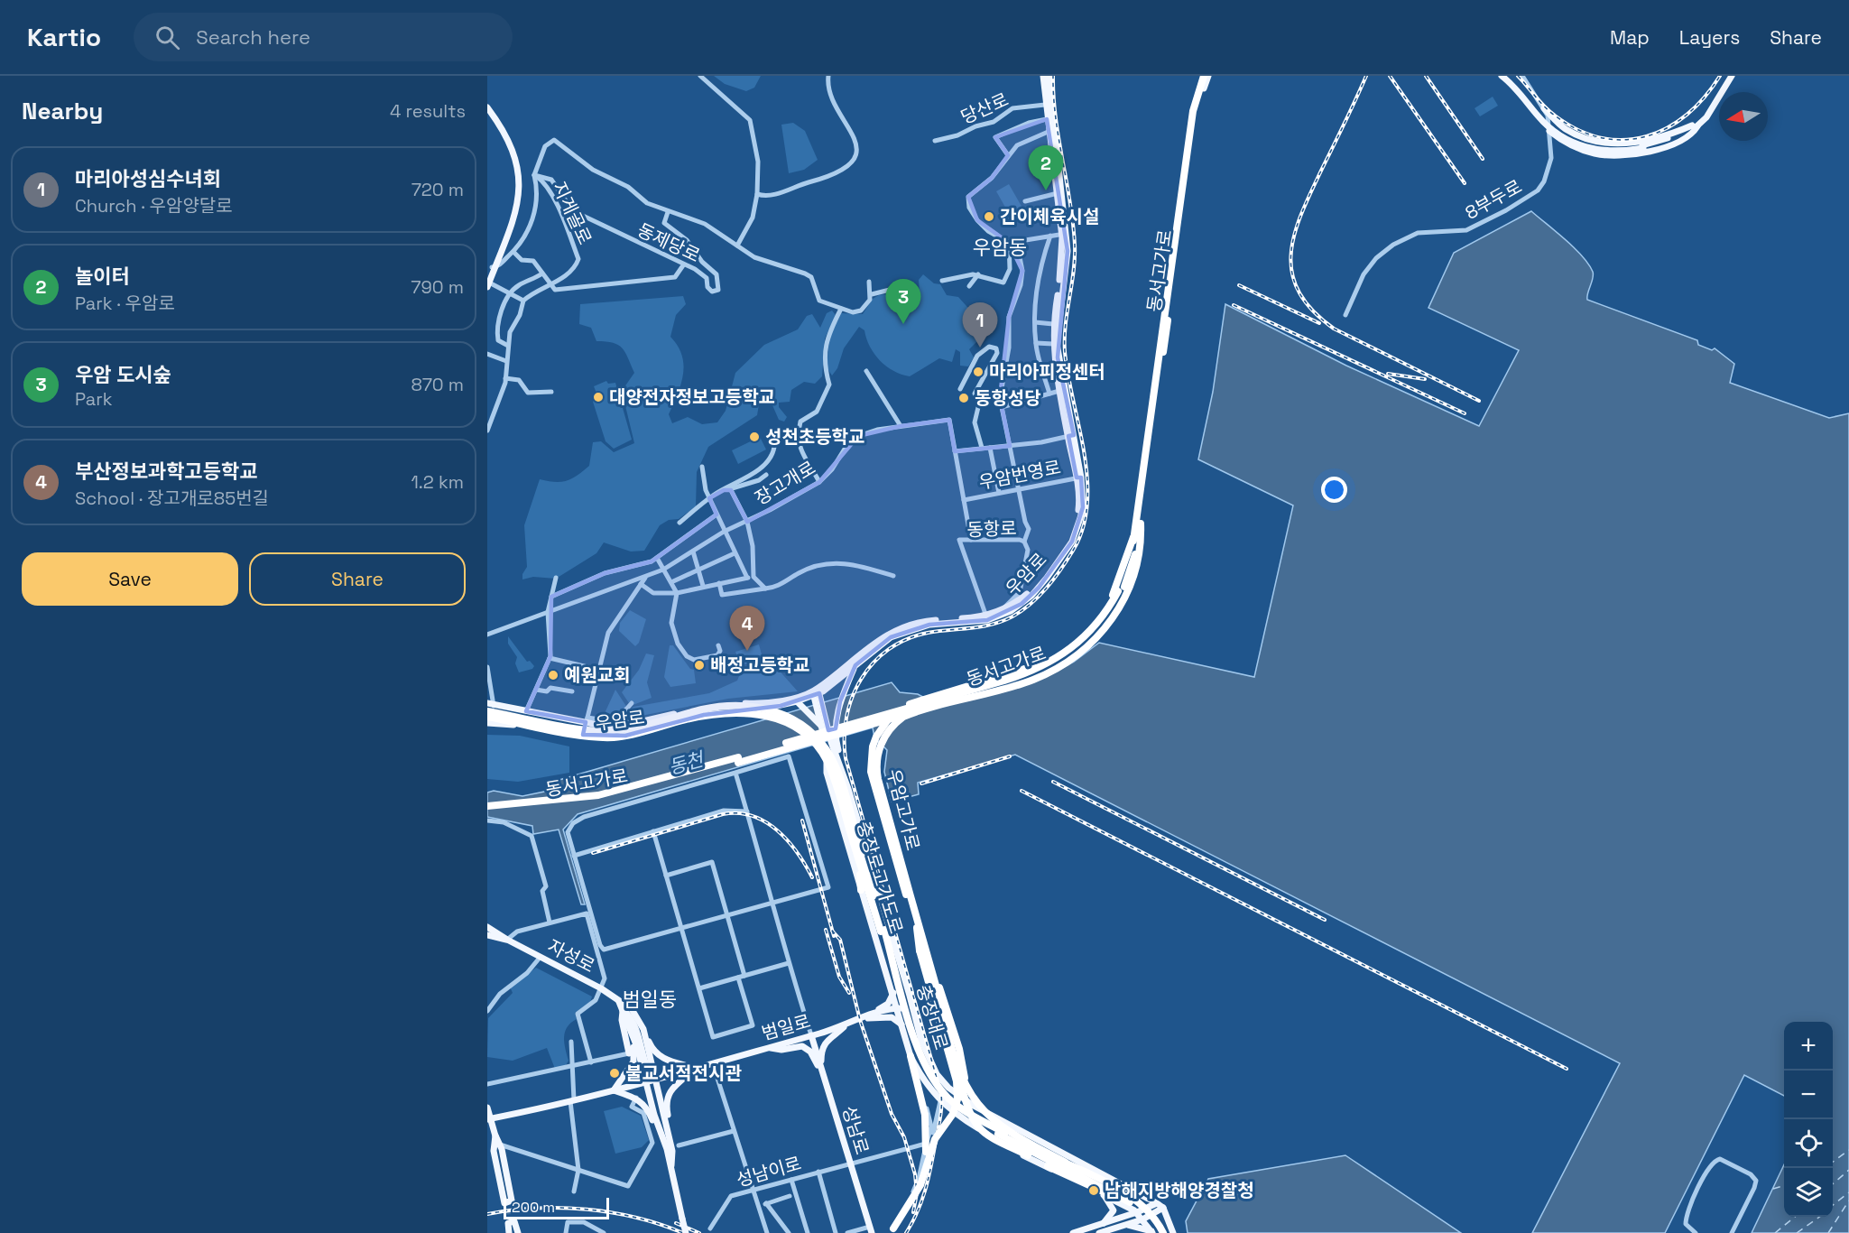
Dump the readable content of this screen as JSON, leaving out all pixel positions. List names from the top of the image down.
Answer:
{
  "streets": {
    "highway": ["동서고가로", "우암고가로", "충장로고가도로"],
    "main road": [
      "우암로",
      "자성로",
      "충장대로",
      "범일로",
      "성남로"
    ],
    "street": [
      "당산로",
      "8부두로",
      "지게골로",
      "동제당로",
      "우암번영로",
      "장고개로",
      "동항로",
      "성남이로"
    ]
  },
  "crossings": [
    ["당산로", "우암로"],
    ["지게골로", "동제당로"],
    ["동서고가로", "우암고가로"],
    ["우암번영로", "장고개로"],
    ["우암번영로", "우암로"],
    ["장고개로", "동항로"],
    ["동항로", "우암로"],
    ["우암로", "충장대로"],
    ["우암고가로", "충장로고가도로"],
    ["충장로고가도로", "충장대로"],
    ["자성로", "범일로"],
    ["범일로", "성남로"],
    ["성남로", "성남이로"]
  ],
  "districts": ["우암동", "범일동"],
  "water": ["동천"],
  "places": [
    "간이체육시설",
    "마리아피정센터",
    "대양전자정보고등학교",
    "동항성당",
    "성천초등학교",
    "배정고등학교",
    "예원교회",
    "불교서적전시관",
    "남해지방해양경찰청"
  ],
  "scale_bar": "200 m",
  "north": "left",
  "page": {
    "header": "Kartio",
    "search": "Search here",
    "nav": ["Map", "Layers", "Share"],
    "heading": ["Nearby", "4 results"],
    "pins": [
      "2",
      "3",
      "1",
      "4"
    ],
    "list": [
      {
        "mark": "1",
        "name": "마리아성심수녀회",
        "note": "Church · 우암양달로",
        "value": "720 m"
      },
      {
        "mark": "2",
        "name": "놀이터",
        "note": "Park · 우암로",
        "value": "790 m"
      },
      {
        "mark": "3",
        "name": "우암 도시숲",
        "note": "Park",
        "value": "870 m"
      },
      {
        "mark": "4",
        "name": "부산정보과학고등학교",
        "note": "School · 장고개로85번길",
        "value": "1.2 km"
      }
    ],
    "buttons": ["Save", "Share"],
    "map_buttons": ["+", "−"],
    "scale": "200 m"
  }
}
